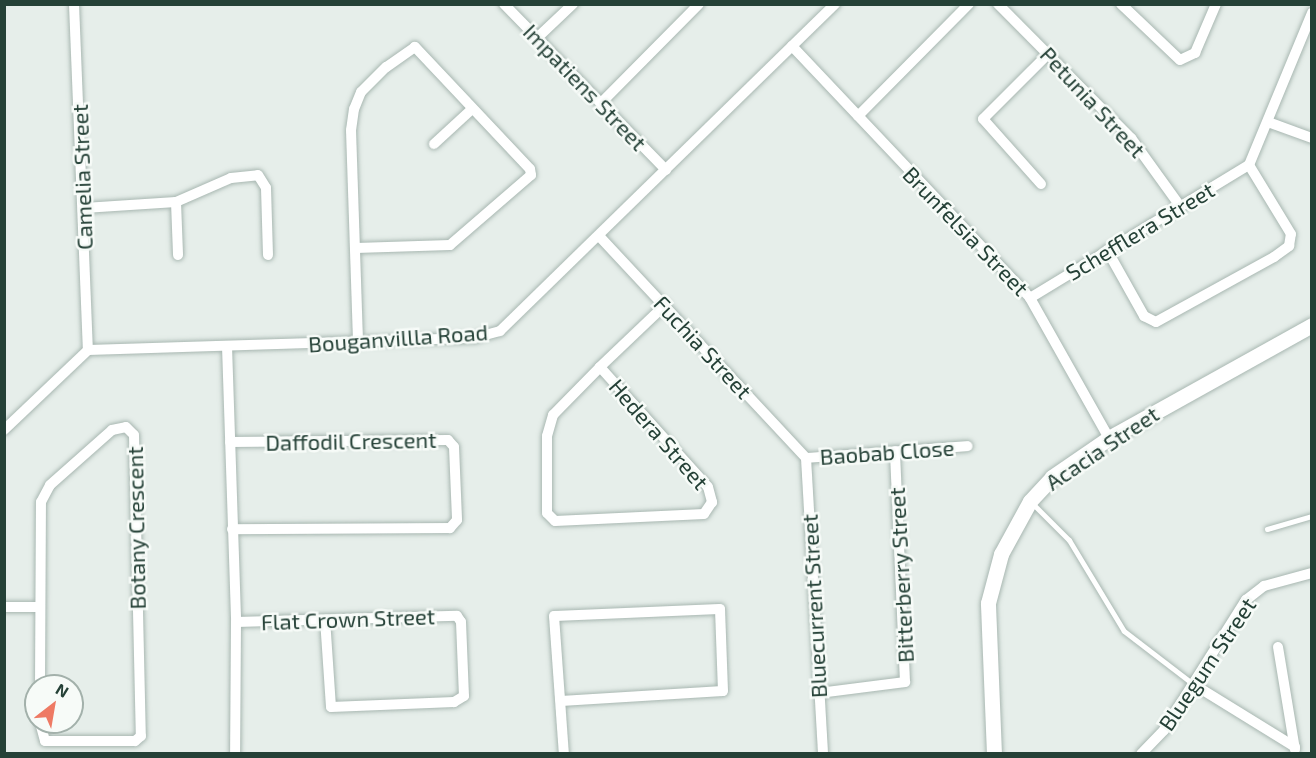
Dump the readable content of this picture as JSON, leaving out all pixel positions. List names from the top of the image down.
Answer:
{
  "streets": {
    "street": [
      "Impatiens Street",
      "Petunia Street",
      "Camelia Street",
      "Brunfelsia Street",
      "Schefflera Street",
      "Bouganvillla Road",
      "Fuchia Street",
      "Hedera Street",
      "Daffodil Crescent",
      "Acacia Street",
      "Baobab Close",
      "Botany Crescent",
      "Bitterberry Street",
      "Bluecurrent Street",
      "Flat Crown Street",
      "Bluegum Street"
    ]
  },
  "crossings": [
    ["Impatiens Street", "Bouganvillla Road"],
    ["Petunia Street", "Schefflera Street"],
    ["Camelia Street", "Bouganvillla Road"],
    ["Brunfelsia Street", "Schefflera Street"],
    ["Brunfelsia Street", "Bouganvillla Road"],
    ["Brunfelsia Street", "Acacia Street"],
    ["Bouganvillla Road", "Fuchia Street"],
    ["Fuchia Street", "Baobab Close"],
    ["Fuchia Street", "Bluecurrent Street"],
    ["Baobab Close", "Bitterberry Street"],
    ["Baobab Close", "Bluecurrent Street"],
    ["Bitterberry Street", "Bluecurrent Street"]
  ],
  "north": "top right"
}
